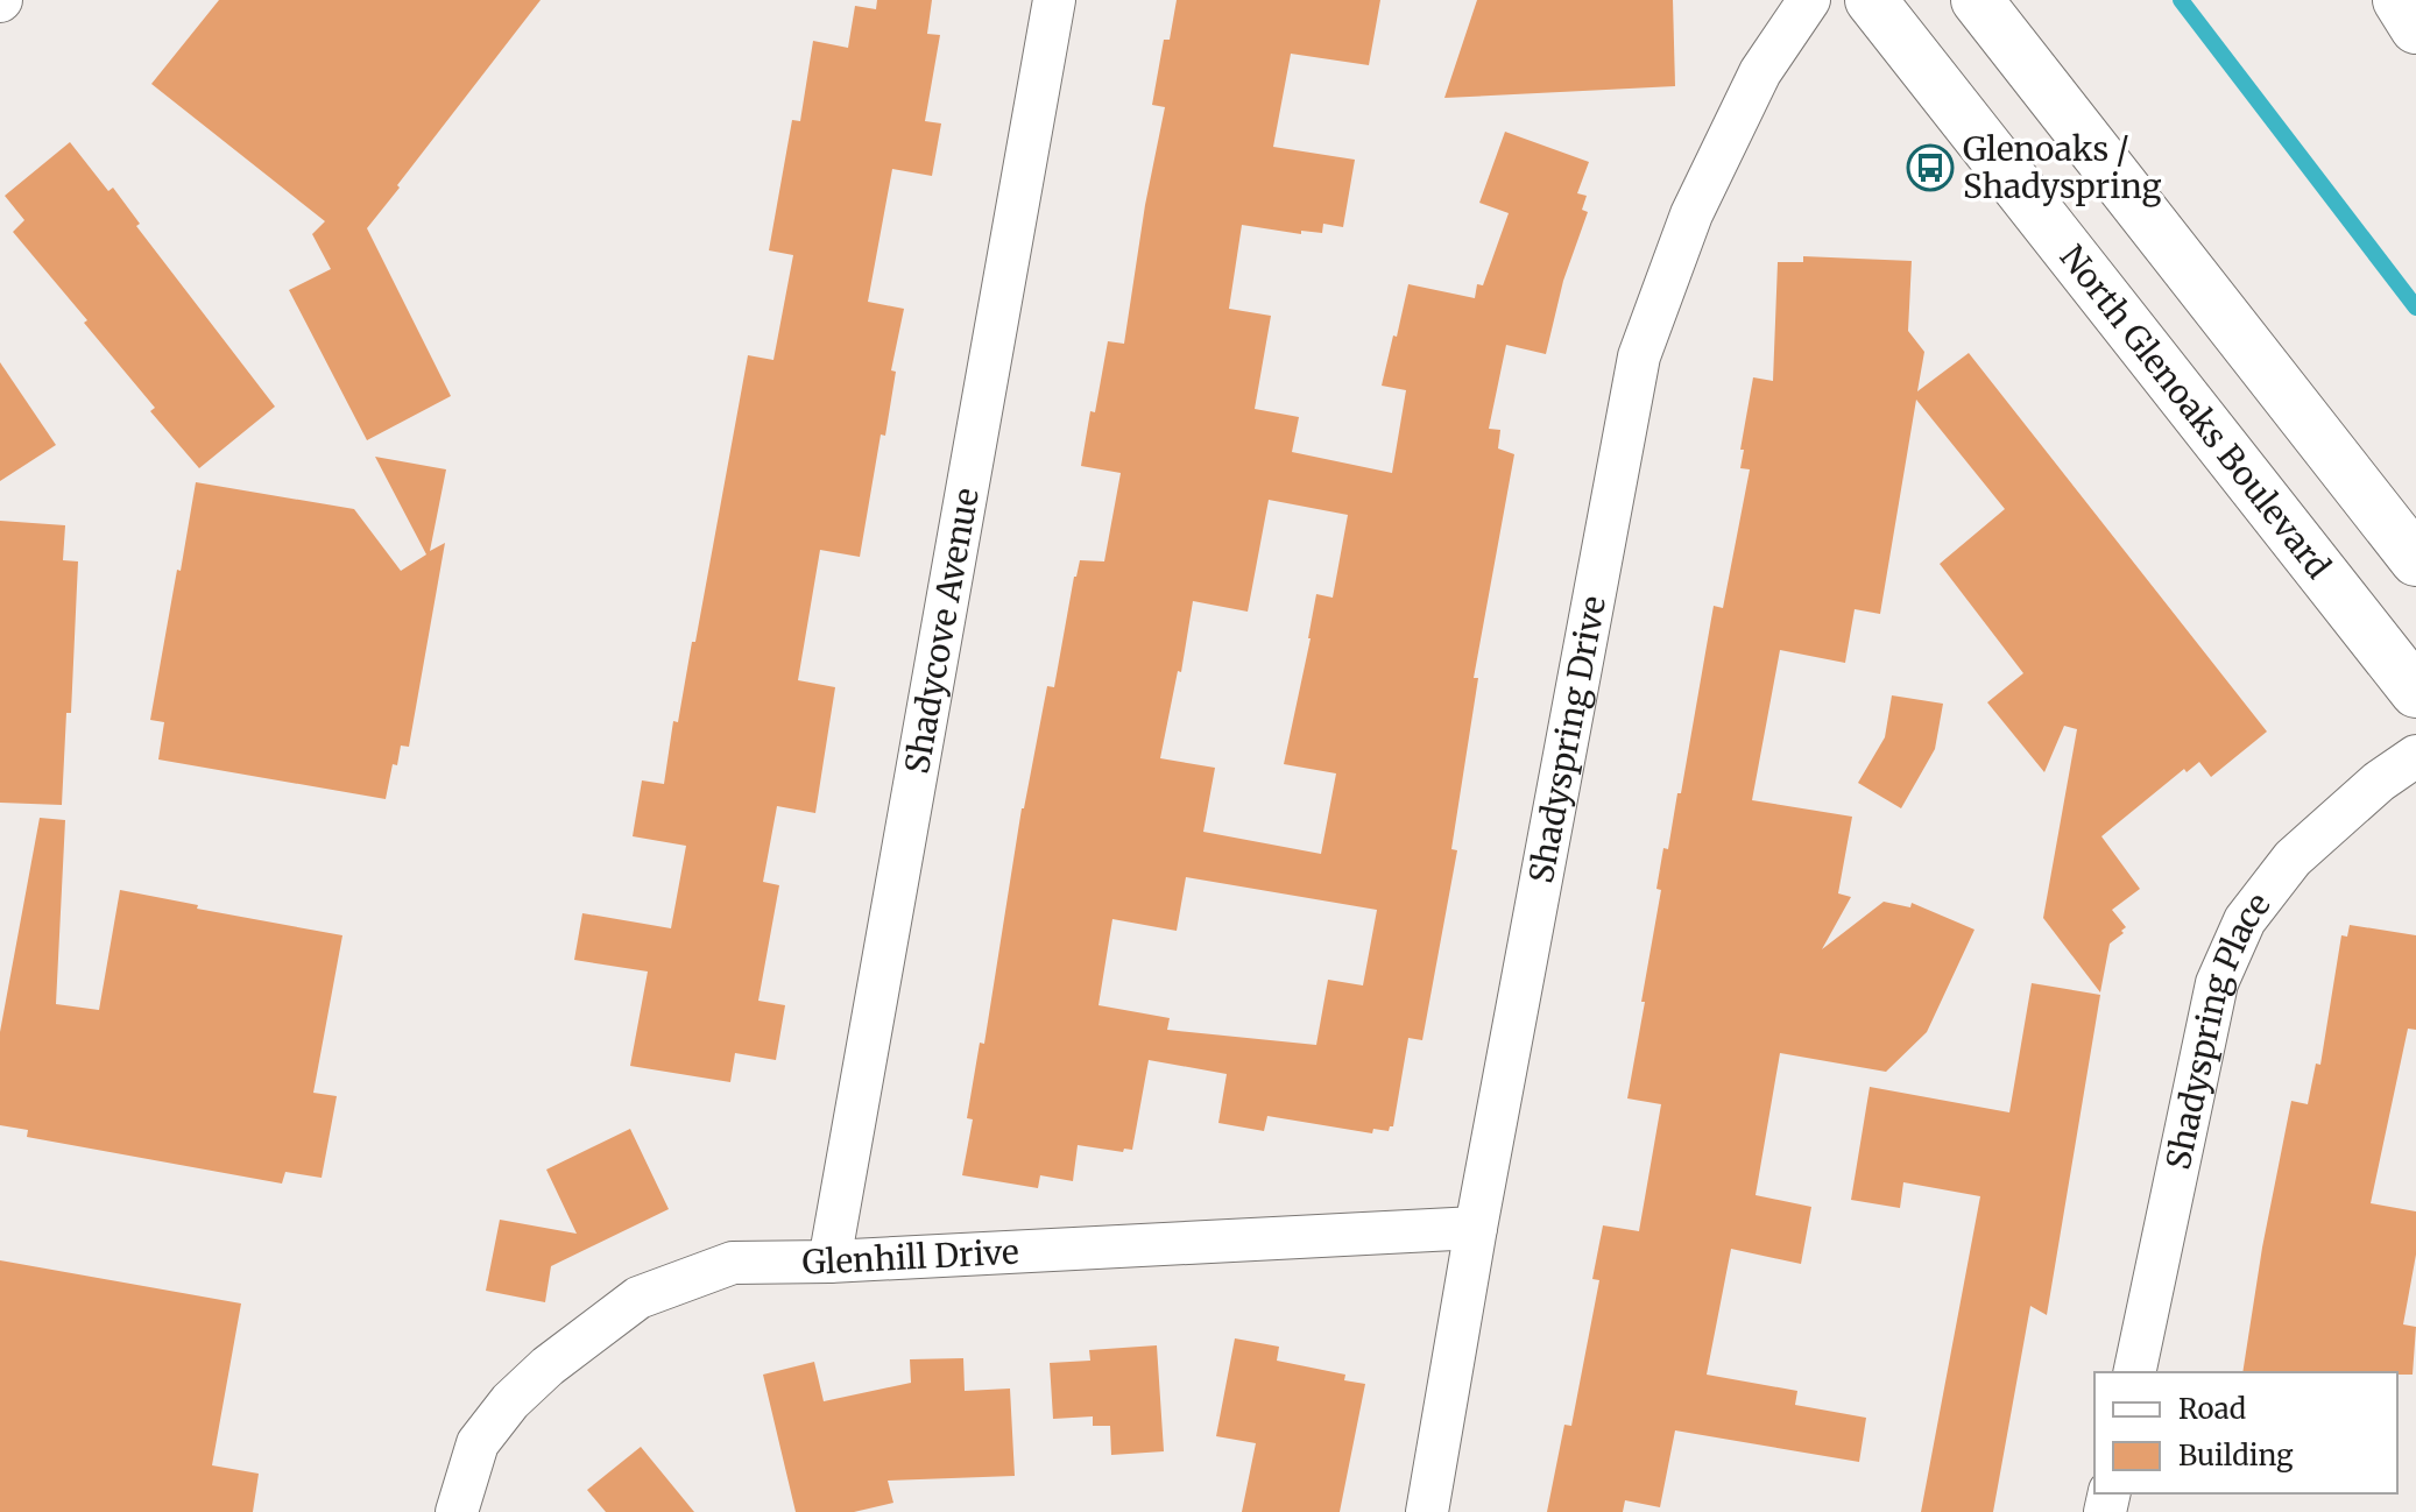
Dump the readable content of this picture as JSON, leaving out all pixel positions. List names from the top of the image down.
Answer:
{
  "streets": {
    "main road": ["North Glenoaks Boulevard"],
    "street": [
      "Shadycove Avenue",
      "Shadyspring Drive",
      "Shadyspring Place",
      "Glenhill Drive"
    ]
  },
  "crossings": [
    ["Shadycove Avenue", "Glenhill Drive"],
    ["Shadyspring Drive", "Glenhill Drive"]
  ],
  "places": {
    "bus stop": ["Glenoaks / Shadyspring"]
  },
  "legend": ["Road", "Building"]
}
